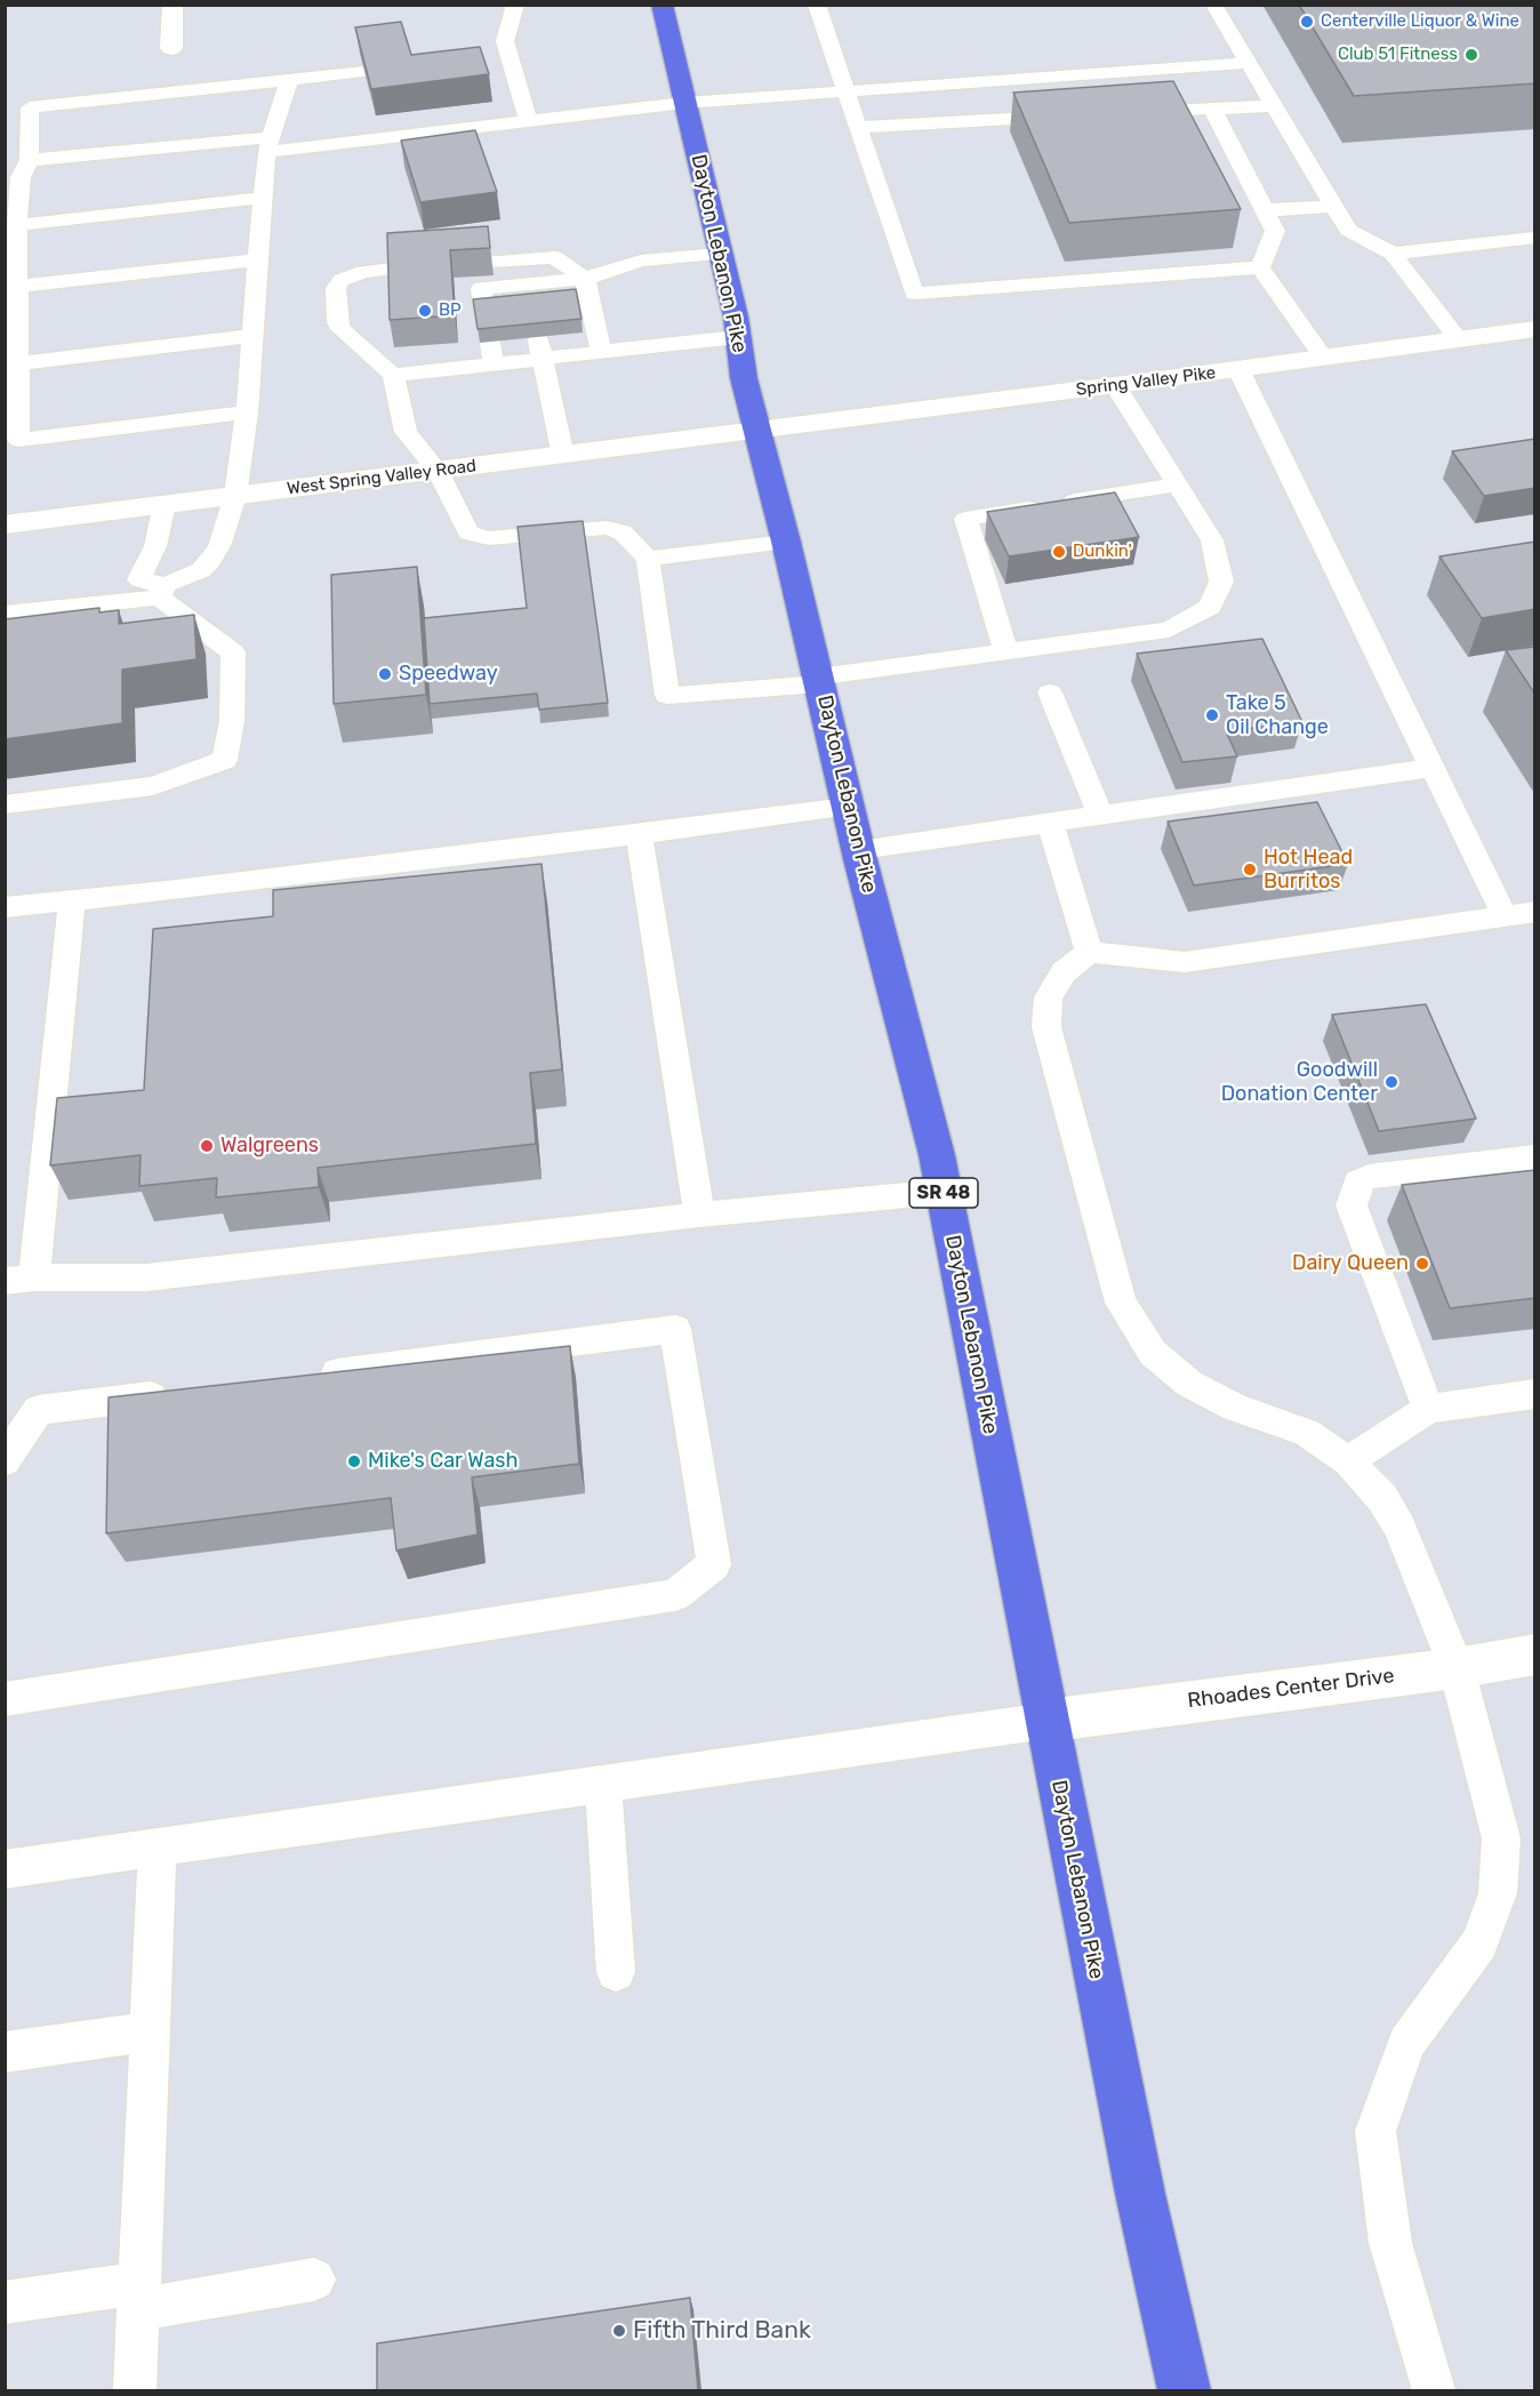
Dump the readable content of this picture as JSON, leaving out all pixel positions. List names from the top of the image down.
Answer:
{
  "streets": {
    "main road": ["Dayton Lebanon Pike", "SR 48"],
    "street": ["Spring Valley Pike", "West Spring Valley Road", "Rhoades Center Drive"]
  },
  "crossings": [
    ["Dayton Lebanon Pike", "Spring Valley Pike"],
    ["Dayton Lebanon Pike", "West Spring Valley Road"],
    ["Dayton Lebanon Pike", "Rhoades Center Drive"],
    ["Spring Valley Pike", "West Spring Valley Road"]
  ],
  "places": [
    "Centerville Liquor & Wine",
    "Club 51 Fitness",
    "BP",
    "Dunkin'",
    "Speedway",
    "Take 5 Oil Change",
    "Hot Head Burritos",
    "Goodwill Donation Center",
    "Walgreens",
    "Dairy Queen",
    "Mike's Car Wash",
    "Fifth Third Bank"
  ]
}
